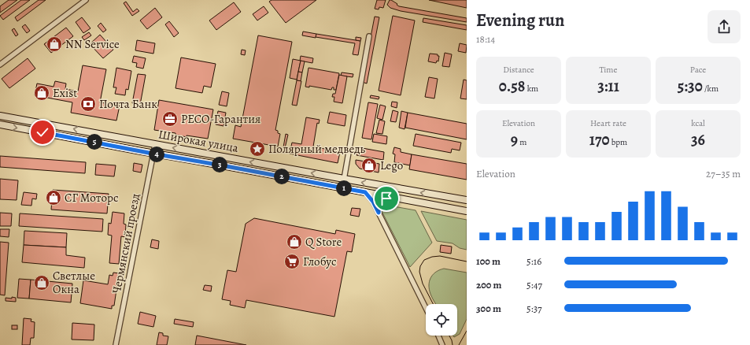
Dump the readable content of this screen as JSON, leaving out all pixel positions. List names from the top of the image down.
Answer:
{
  "streets": {
    "main road": ["Широкая улица"],
    "street": ["Чермянский проезд"]
  },
  "crossings": [
    ["Широкая улица", "Чермянский проезд"]
  ],
  "places": {
    "shop": [
      "NN Service",
      "Exist",
      "Lego",
      "СГ Моторс",
      "Q Store",
      "Светлые Окна"
    ],
    "bank": ["Почта Банк"],
    "office": ["РЕСО-Гарантия"],
    "place": ["Полярный медведь"],
    "supermarket": ["Глобус"]
  },
  "page": {
    "heading": ["Evening run", "18:14"],
    "stats": [
      ["Distance", "0.58 km"],
      ["Time", "3:11"],
      ["Pace", "5:30 /km"],
      ["Elevation", "9 m"],
      ["Heart rate", "170 bpm"],
      ["kcal", "36"]
    ],
    "pins": [
      "5",
      "4",
      "3",
      "2",
      "1"
    ],
    "chart": ["Elevation", "27–35 m"],
    "list": [
      {
        "name": "100 m",
        "note": "5:16"
      },
      {
        "name": "200 m",
        "note": "5:47"
      },
      {
        "name": "300 m",
        "note": "5:37"
      }
    ]
  }
}
